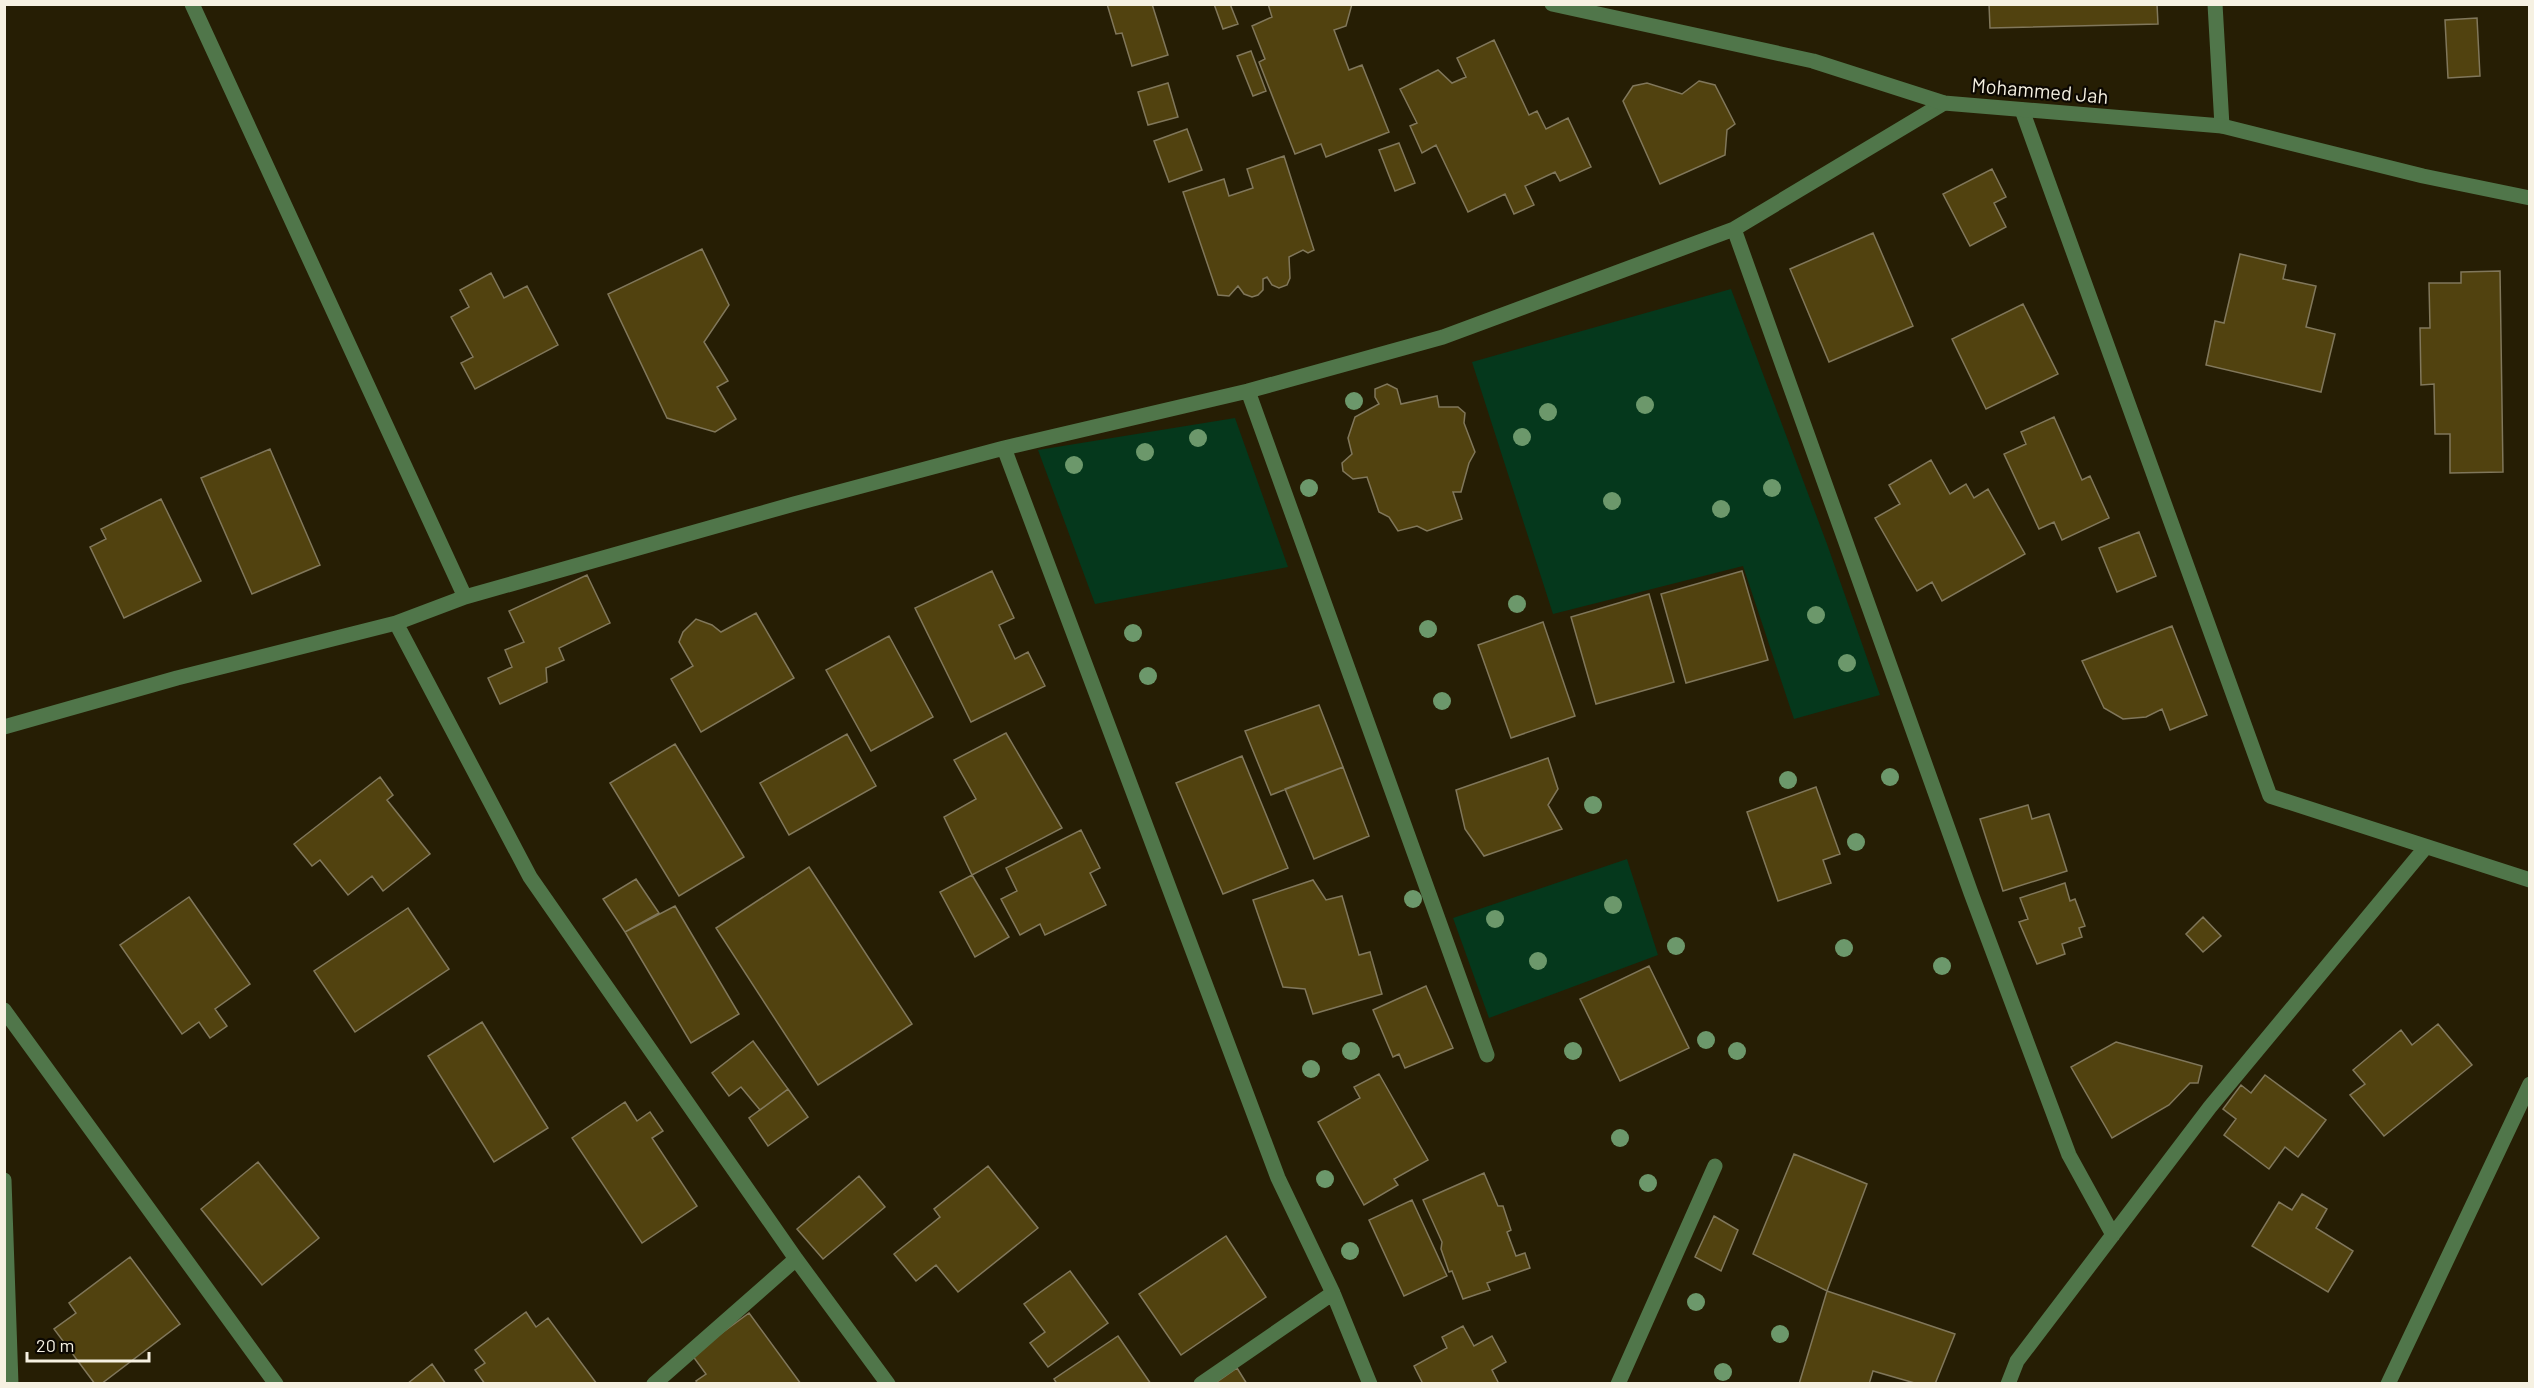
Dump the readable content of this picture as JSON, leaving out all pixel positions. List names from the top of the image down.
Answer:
{
  "streets": {
    "street": ["Mohammed Jah"]
  },
  "scale_bar": "20 m"
}
